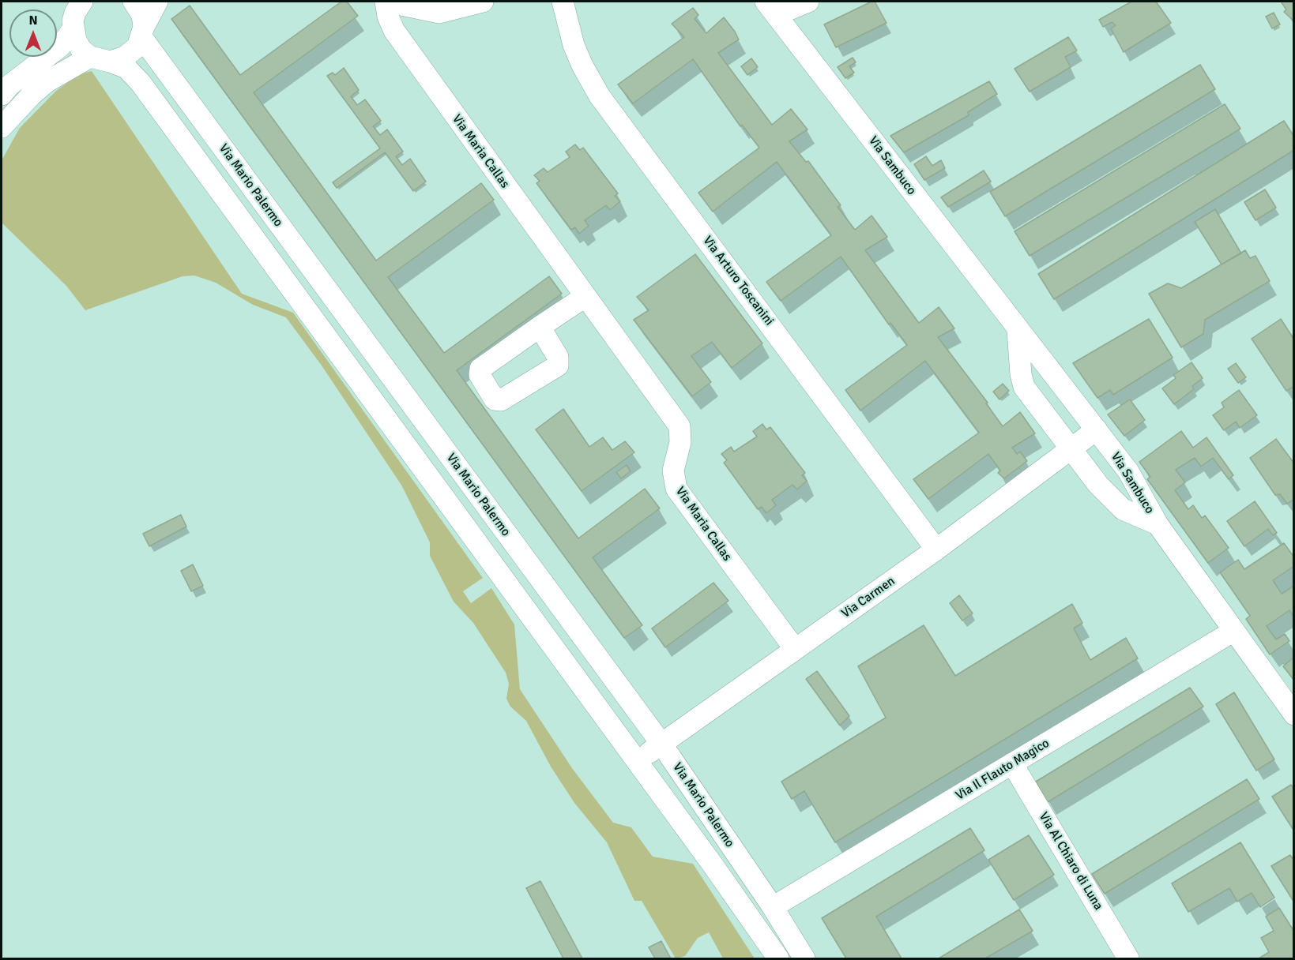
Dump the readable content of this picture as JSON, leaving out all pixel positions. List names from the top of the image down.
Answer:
{
  "streets": {
    "street": [
      "Via Maria Callas",
      "Via Sambuco",
      "Via Mario Palermo",
      "Via Arturo Toscanini",
      "Via Carmen",
      "Via Il Flauto Magico",
      "Via Al Chiaro di Luna"
    ]
  },
  "crossings": [
    ["Via Maria Callas", "Via Carmen"],
    ["Via Sambuco", "Via Carmen"],
    ["Via Sambuco", "Via Il Flauto Magico"],
    ["Via Mario Palermo", "Via Carmen"],
    ["Via Mario Palermo", "Via Il Flauto Magico"],
    ["Via Arturo Toscanini", "Via Carmen"],
    ["Via Il Flauto Magico", "Via Al Chiaro di Luna"]
  ],
  "north": "top"
}
